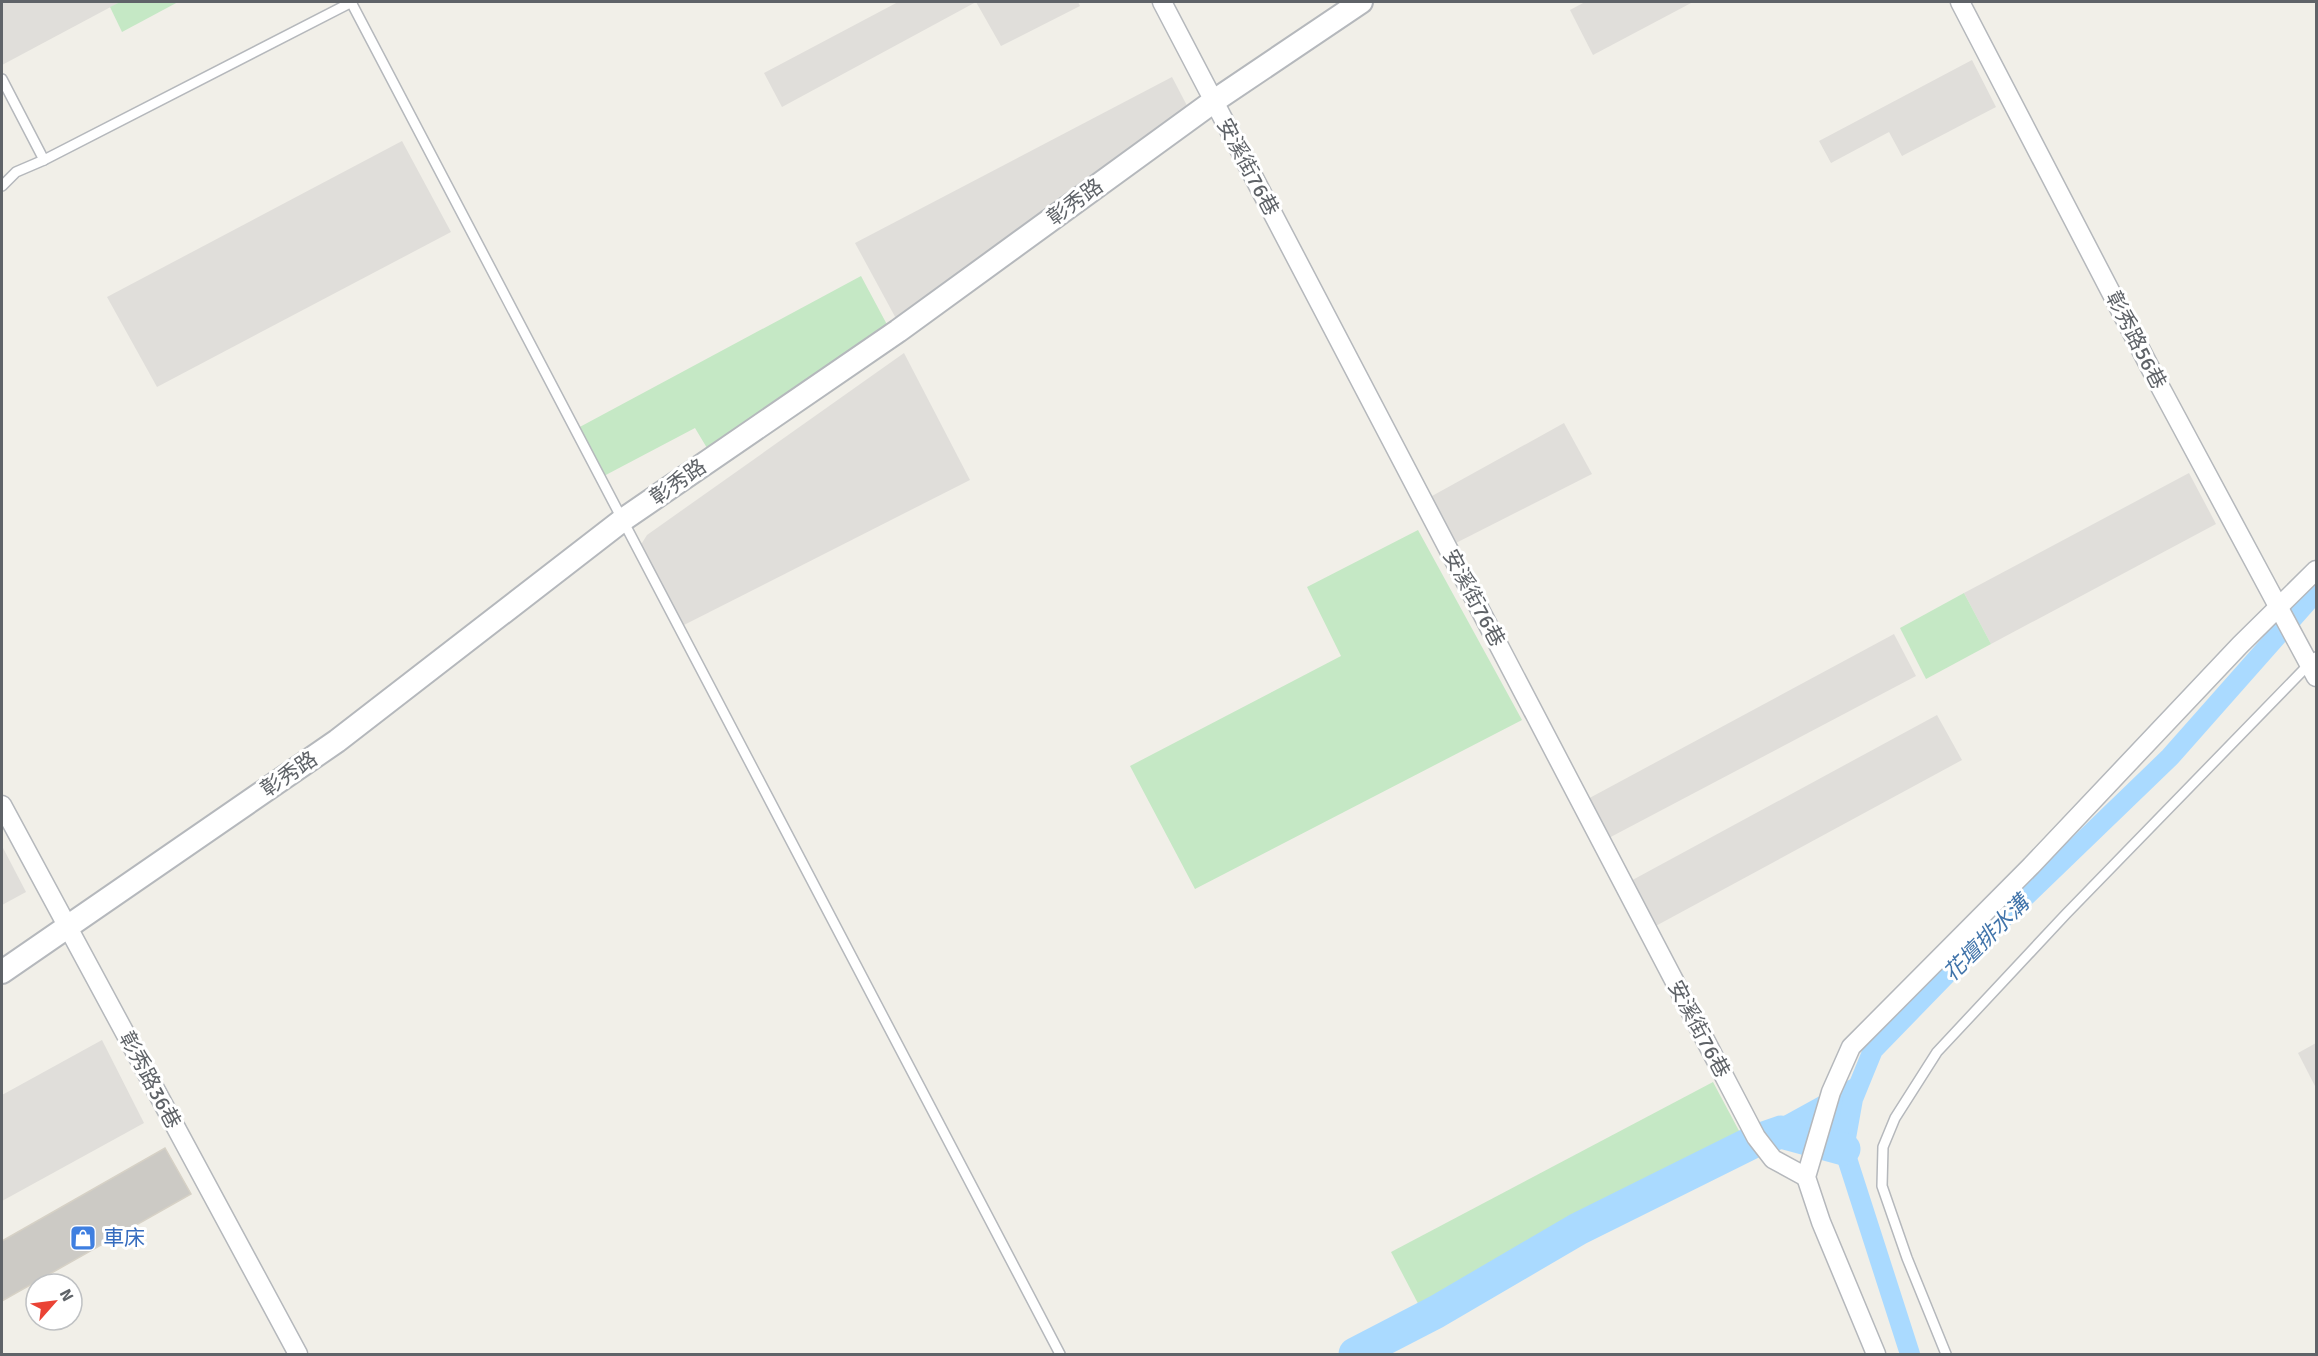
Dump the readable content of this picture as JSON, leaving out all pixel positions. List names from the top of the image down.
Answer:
{
  "streets": {
    "street": [
      "安溪街76巷",
      "彰秀路",
      "彰秀路56巷",
      "彰秀路36巷"
    ]
  },
  "crossings": [
    ["安溪街76巷", "彰秀路"],
    ["彰秀路", "彰秀路36巷"]
  ],
  "water": ["花壇排水溝"],
  "places": {
    "shop": ["車床"]
  },
  "north": "top right"
}
